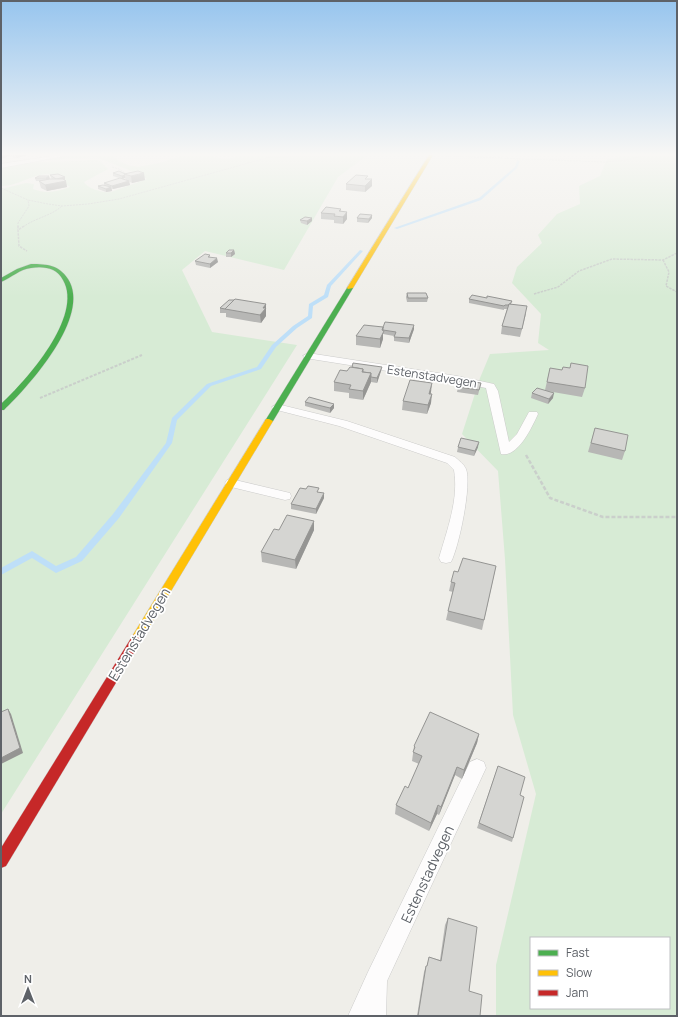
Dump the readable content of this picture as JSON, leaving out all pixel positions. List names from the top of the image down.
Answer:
{
  "streets": {
    "street": ["Estenstadvegen"]
  },
  "legend": ["Fast", "Slow", "Jam"],
  "north": "top"
}
